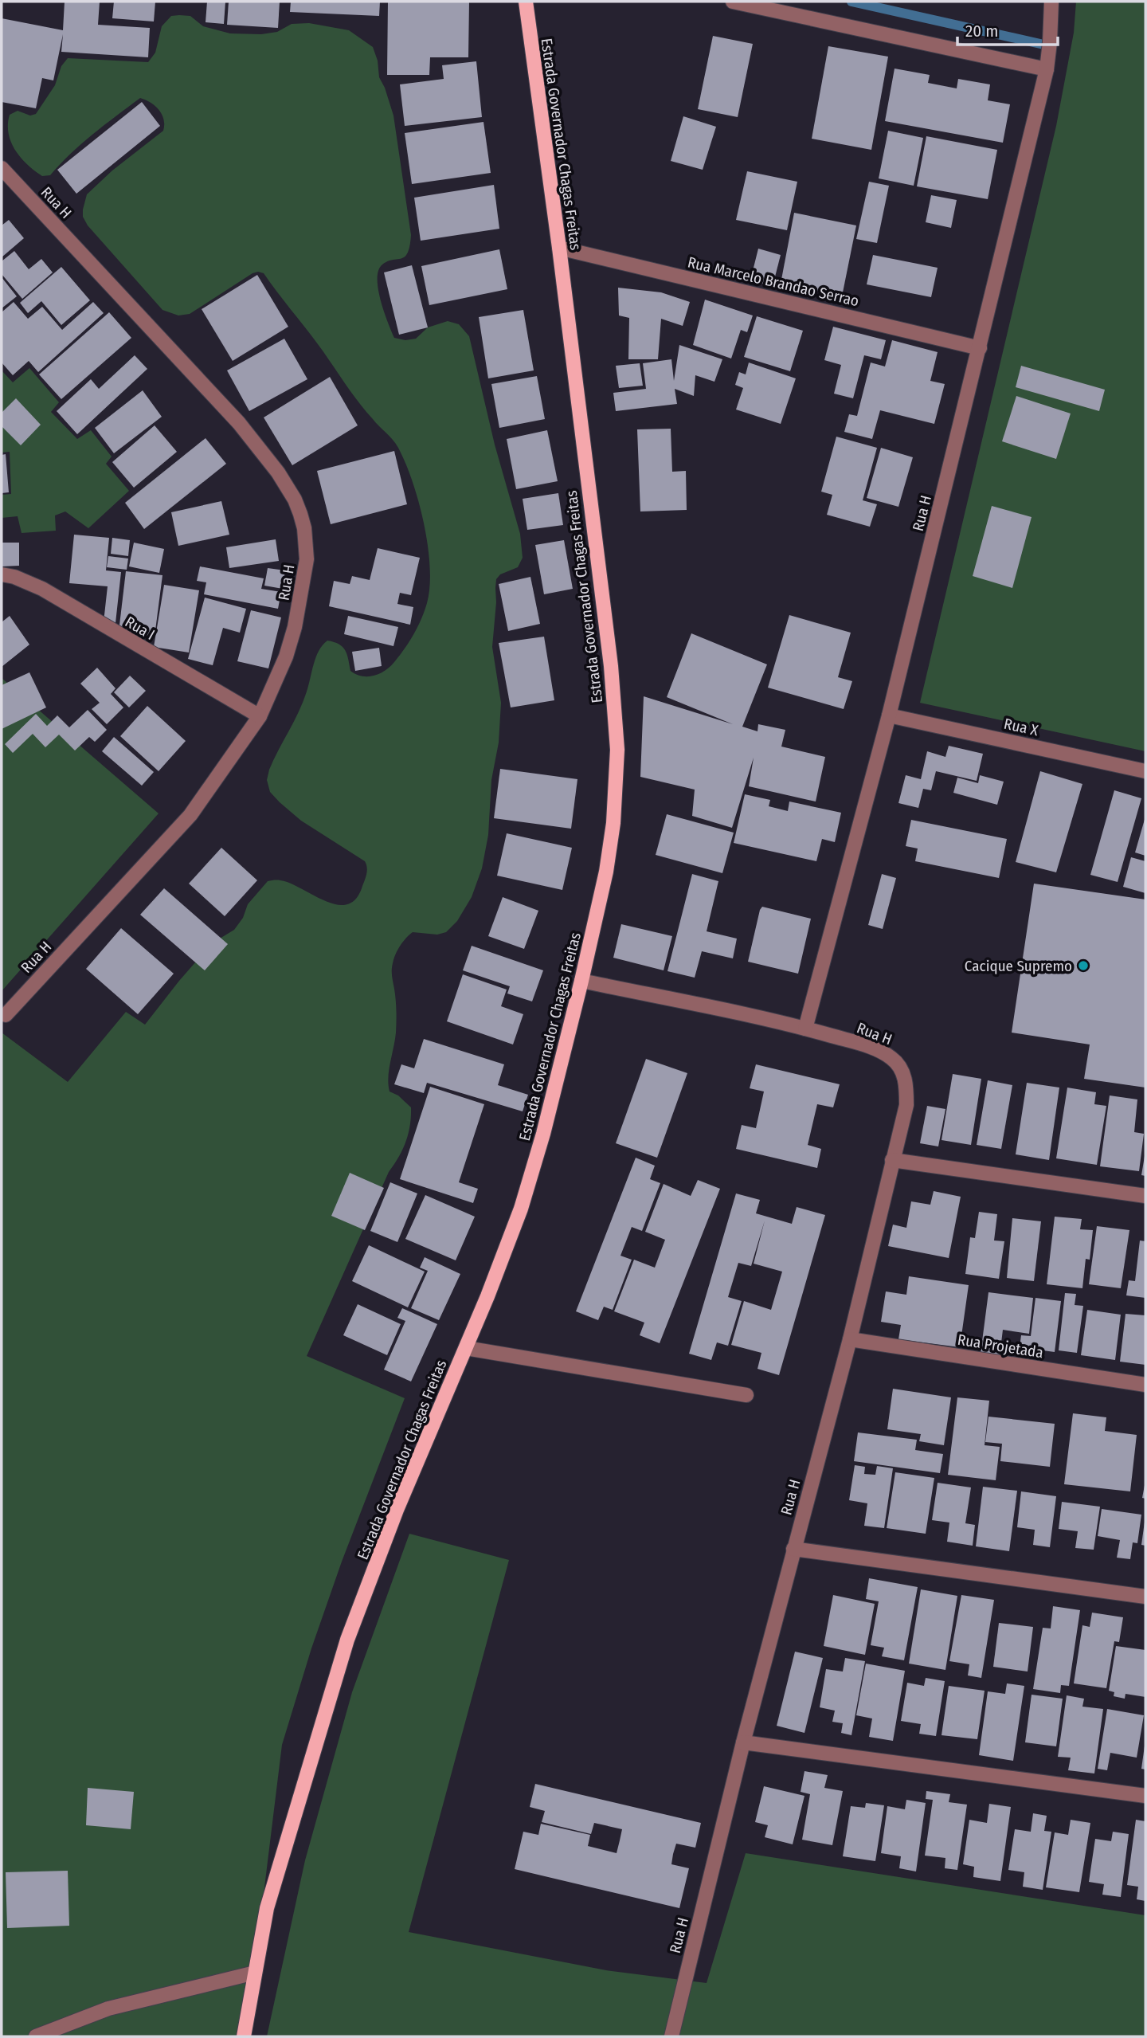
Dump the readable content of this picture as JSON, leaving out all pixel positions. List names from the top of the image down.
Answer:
{
  "streets": {
    "main road": ["Estrada Governador Chagas Freitas"],
    "street": [
      "Rua H",
      "Rua Marcelo Brandao Serrao",
      "Rua I",
      "Rua X",
      "Rua Projetada"
    ]
  },
  "crossings": [
    ["Estrada Governador Chagas Freitas", "Rua H"],
    ["Estrada Governador Chagas Freitas", "Rua Marcelo Brandao Serrao"],
    ["Rua H", "Rua Marcelo Brandao Serrao"],
    ["Rua H", "Rua I"],
    ["Rua H", "Rua X"],
    ["Rua H", "Rua Projetada"]
  ],
  "places": ["Cacique Supremo"],
  "scale_bar": "20 m"
}
